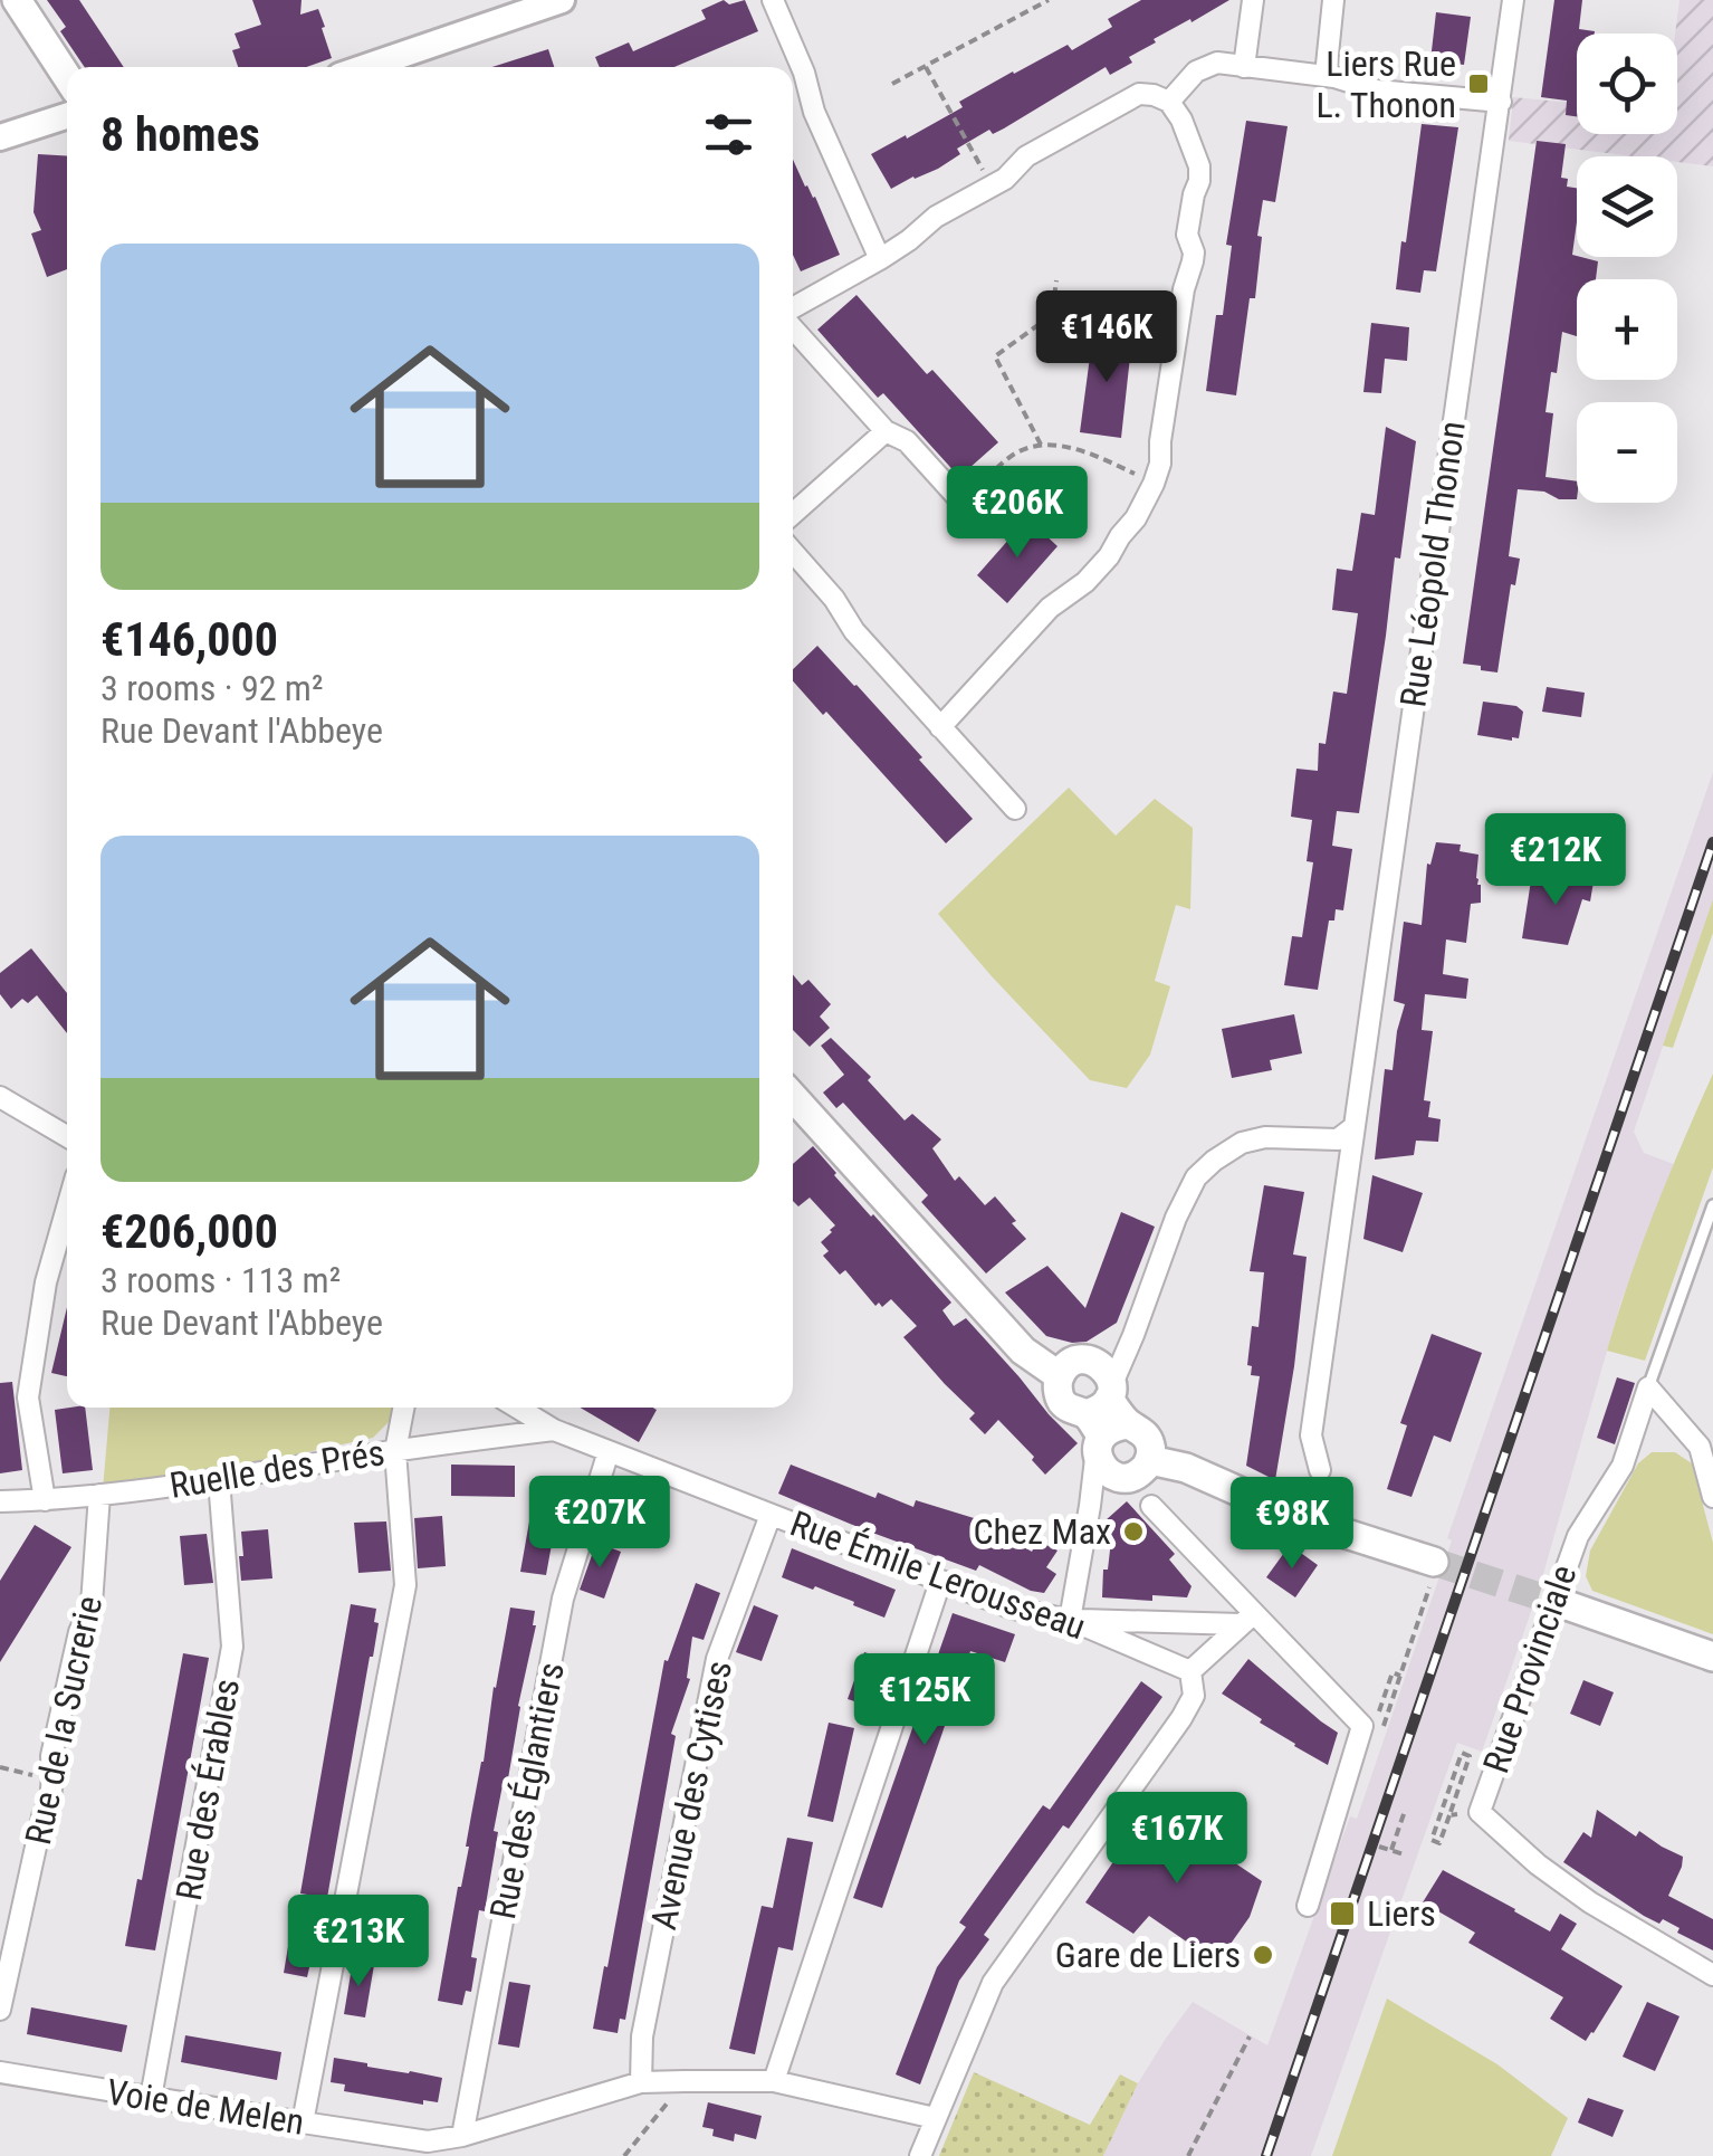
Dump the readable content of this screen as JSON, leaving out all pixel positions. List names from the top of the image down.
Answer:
{
  "streets": {
    "main road": ["Rue Provinciale"],
    "street": [
      "Rue Léopold Thonon",
      "Ruelle des Prés",
      "Rue Émile Lerousseau",
      "Rue de la Sucrerie",
      "Rue des Érables",
      "Rue des Églantiers",
      "Avenue des Cytises",
      "Voie de Melen"
    ]
  },
  "crossings": [
    ["Ruelle des Prés", "Rue Émile Lerousseau"],
    ["Ruelle des Prés", "Rue de la Sucrerie"],
    ["Ruelle des Prés", "Rue des Érables"],
    ["Rue Émile Lerousseau", "Rue des Églantiers"],
    ["Rue Émile Lerousseau", "Avenue des Cytises"],
    ["Rue des Érables", "Voie de Melen"],
    ["Rue des Églantiers", "Voie de Melen"],
    ["Avenue des Cytises", "Voie de Melen"]
  ],
  "places": {
    "transit": ["Liers Rue L. Thonon", "Liers"],
    "other": ["Chez Max", "Gare de Liers"]
  },
  "page": {
    "map_buttons": ["+", "−"],
    "heading": "8 homes",
    "list": [
      {
        "name": "€146,000",
        "note": "3 rooms · 92 m² · Rue Devant l'Abbeye"
      },
      {
        "name": "€206,000",
        "note": "3 rooms · 113 m² · Rue Devant l'Abbeye"
      }
    ],
    "price": [
      "€146K",
      "€206K",
      "€212K",
      "€207K",
      "€98K",
      "€125K",
      "€167K",
      "€213K"
    ]
  }
}
